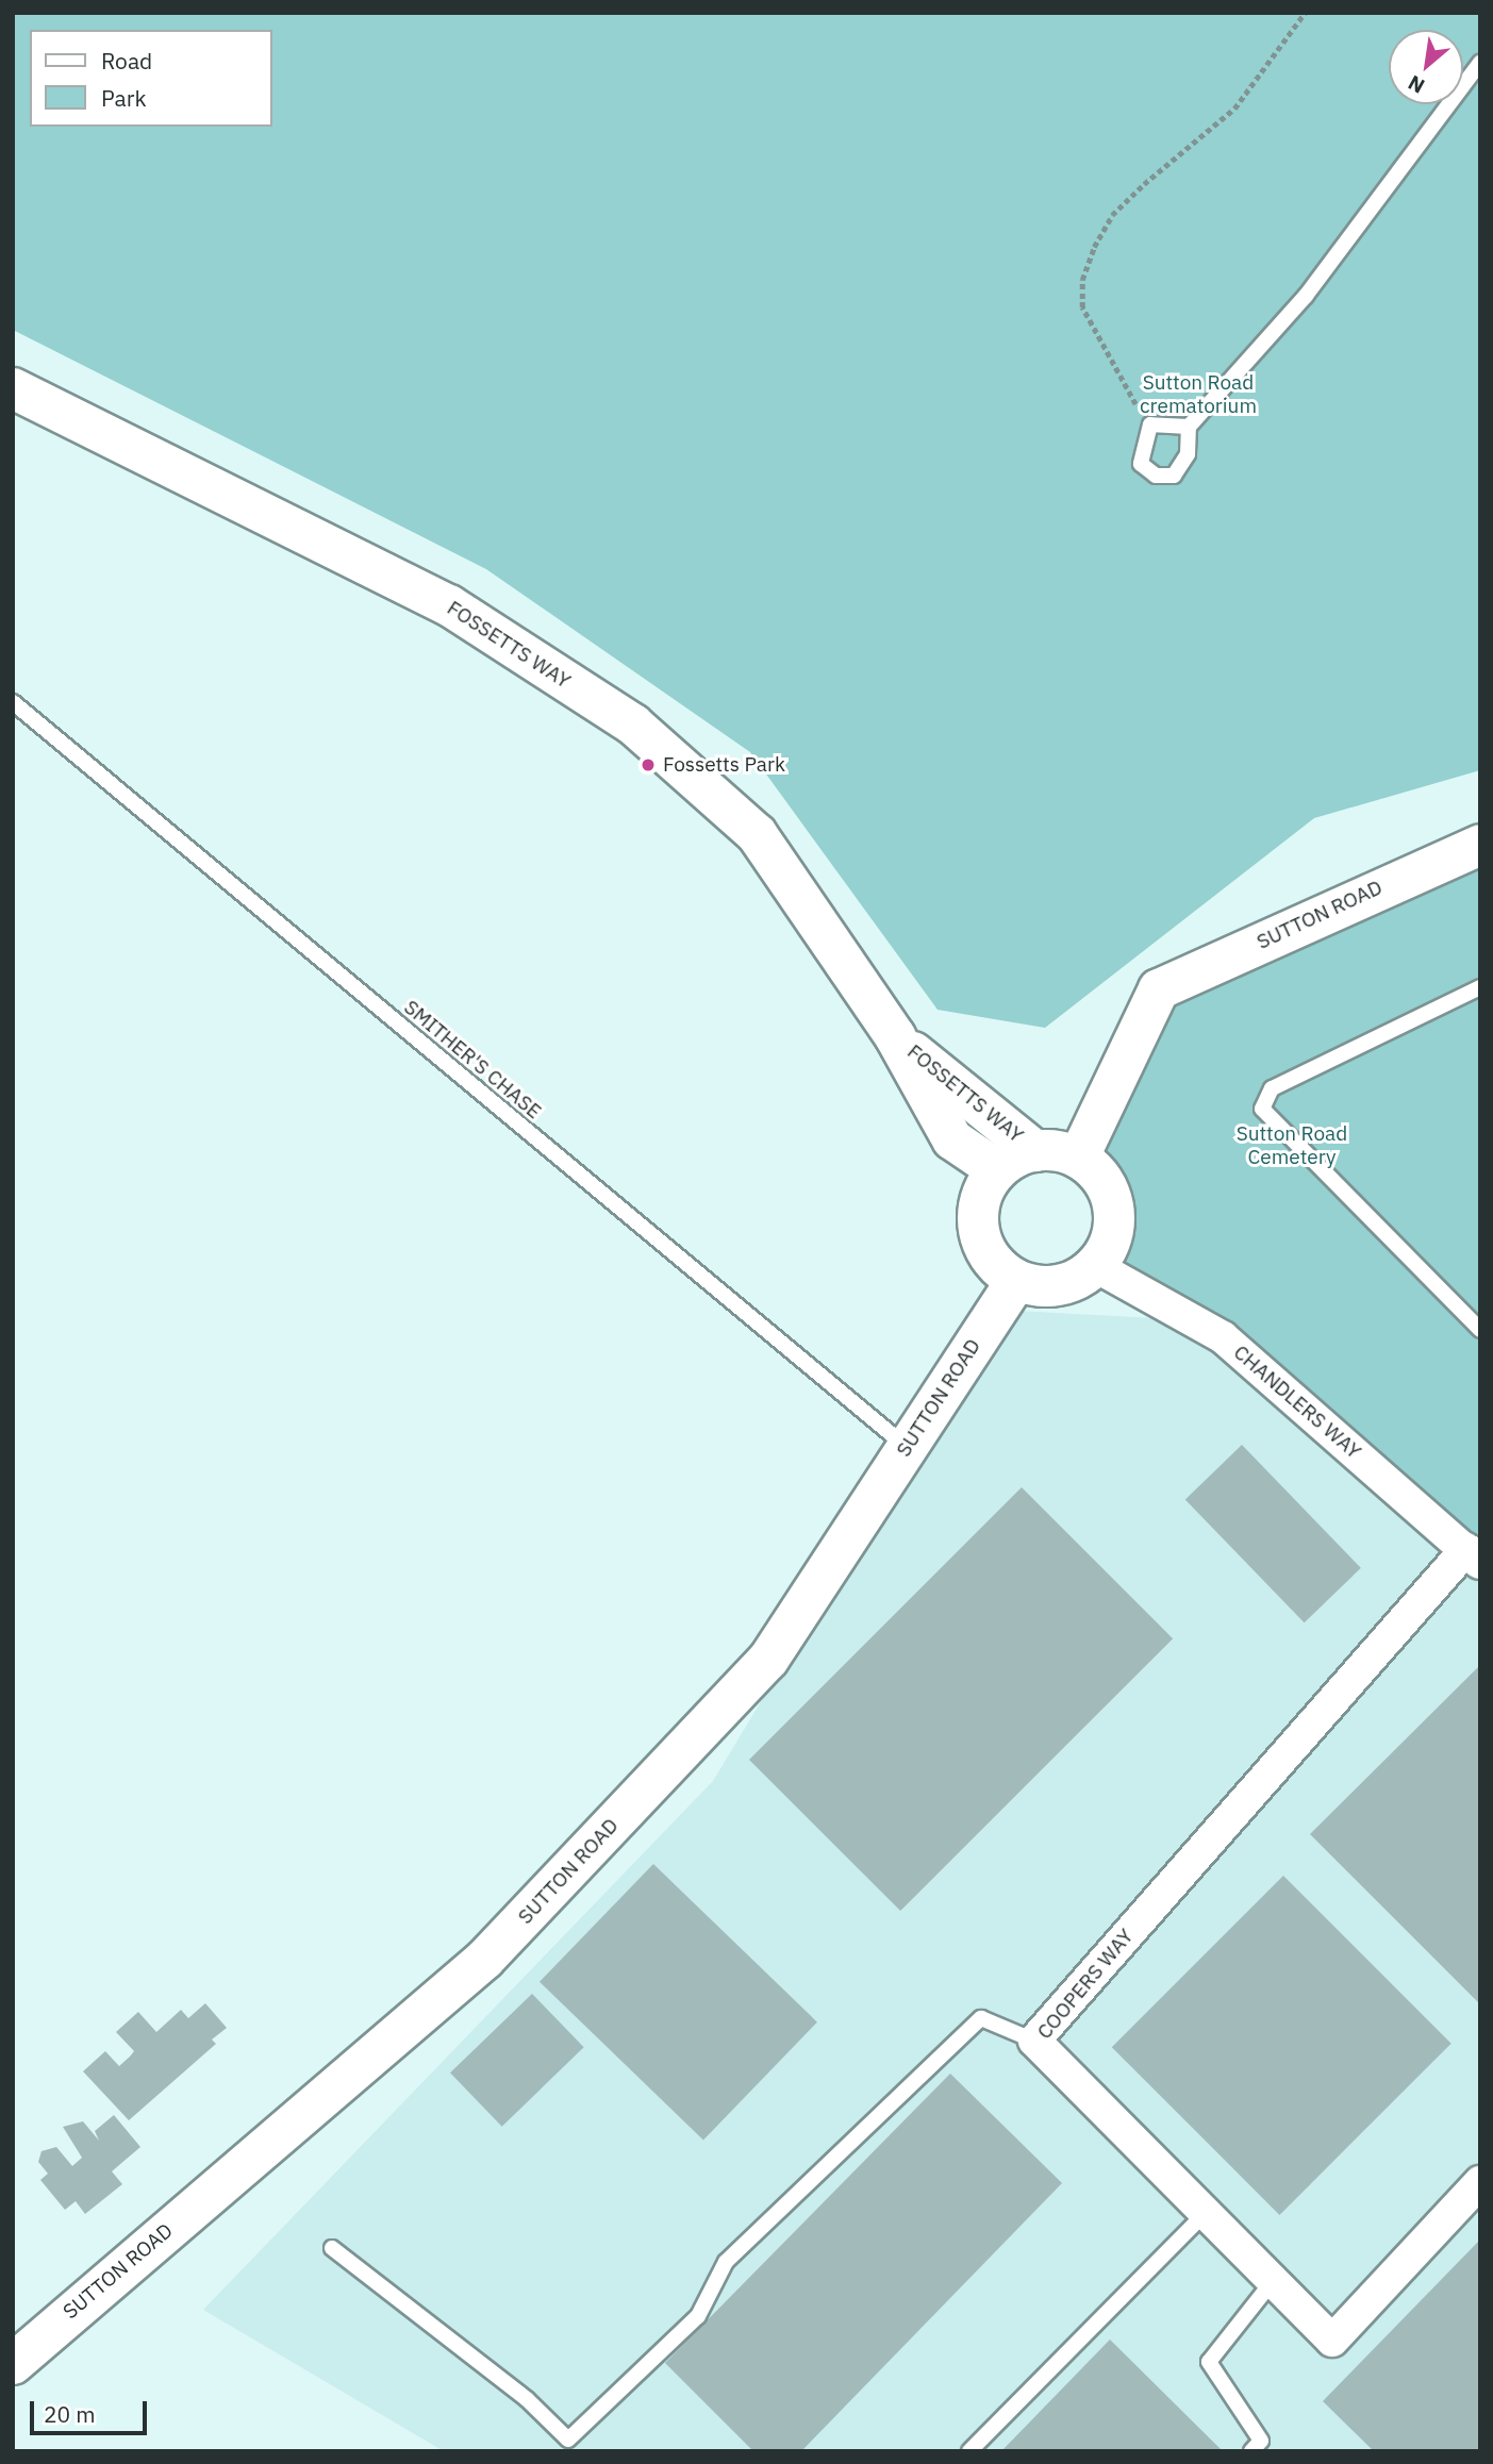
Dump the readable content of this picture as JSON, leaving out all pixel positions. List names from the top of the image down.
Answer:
{
  "streets": {
    "street": [
      "FOSSETTS WAY",
      "SUTTON ROAD",
      "CHANDLERS WAY",
      "COOPERS WAY"
    ],
    "lane": ["SMITHER'S CHASE"]
  },
  "crossings": [
    ["FOSSETTS WAY", "SUTTON ROAD"],
    ["FOSSETTS WAY", "CHANDLERS WAY"],
    ["SUTTON ROAD", "SMITHER'S CHASE"],
    ["SUTTON ROAD", "CHANDLERS WAY"],
    ["CHANDLERS WAY", "COOPERS WAY"]
  ],
  "parks": ["Sutton Road crematorium", "Sutton Road Cemetery"],
  "places": ["Fossetts Park"],
  "legend": ["Road", "Park"],
  "scale_bar": "20 m",
  "north": "bottom left"
}
